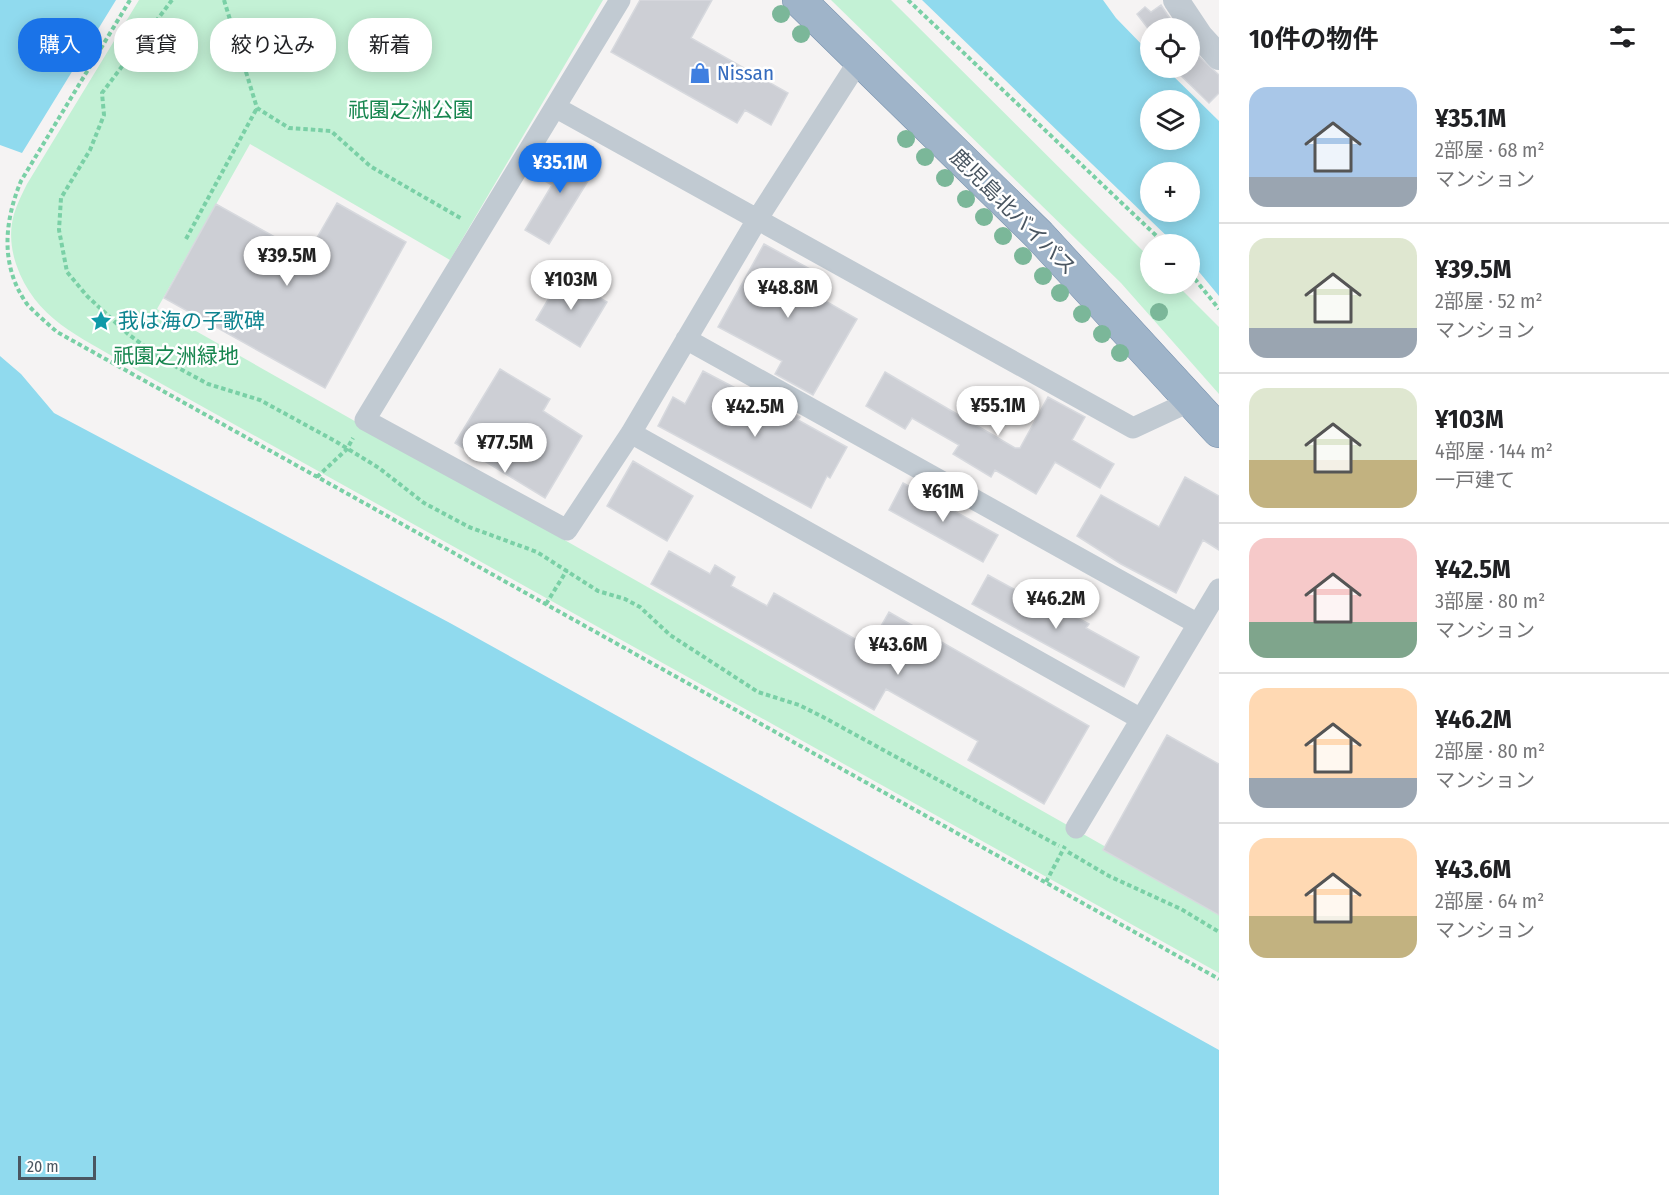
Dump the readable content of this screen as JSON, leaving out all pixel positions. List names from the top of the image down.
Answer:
{
  "streets": {
    "highway": ["鹿児島北バイパス"]
  },
  "parks": ["祇園之洲公園", "祇園之洲緑地"],
  "places": {
    "shop": ["Nissan"],
    "place": ["我は海の子歌碑"]
  },
  "scale_bar": "20 m",
  "page": {
    "heading": "10件の物件",
    "map_buttons": ["+", "−"],
    "chip": [
      "購入",
      "賃貸",
      "絞り込み",
      "新着"
    ],
    "list": [
      {
        "name": "¥35.1M",
        "note": "2部屋 · 68 m² · マンション"
      },
      {
        "name": "¥39.5M",
        "note": "2部屋 · 52 m² · マンション"
      },
      {
        "name": "¥103M",
        "note": "4部屋 · 144 m² · 一戸建て"
      },
      {
        "name": "¥42.5M",
        "note": "3部屋 · 80 m² · マンション"
      },
      {
        "name": "¥46.2M",
        "note": "2部屋 · 80 m² · マンション"
      },
      {
        "name": "¥43.6M",
        "note": "2部屋 · 64 m² · マンション"
      }
    ],
    "price": [
      "¥35.1M",
      "¥39.5M",
      "¥103M",
      "¥48.8M",
      "¥55.1M",
      "¥42.5M",
      "¥77.5M",
      "¥61M",
      "¥46.2M",
      "¥43.6M"
    ],
    "scale": "20 m"
  }
}
